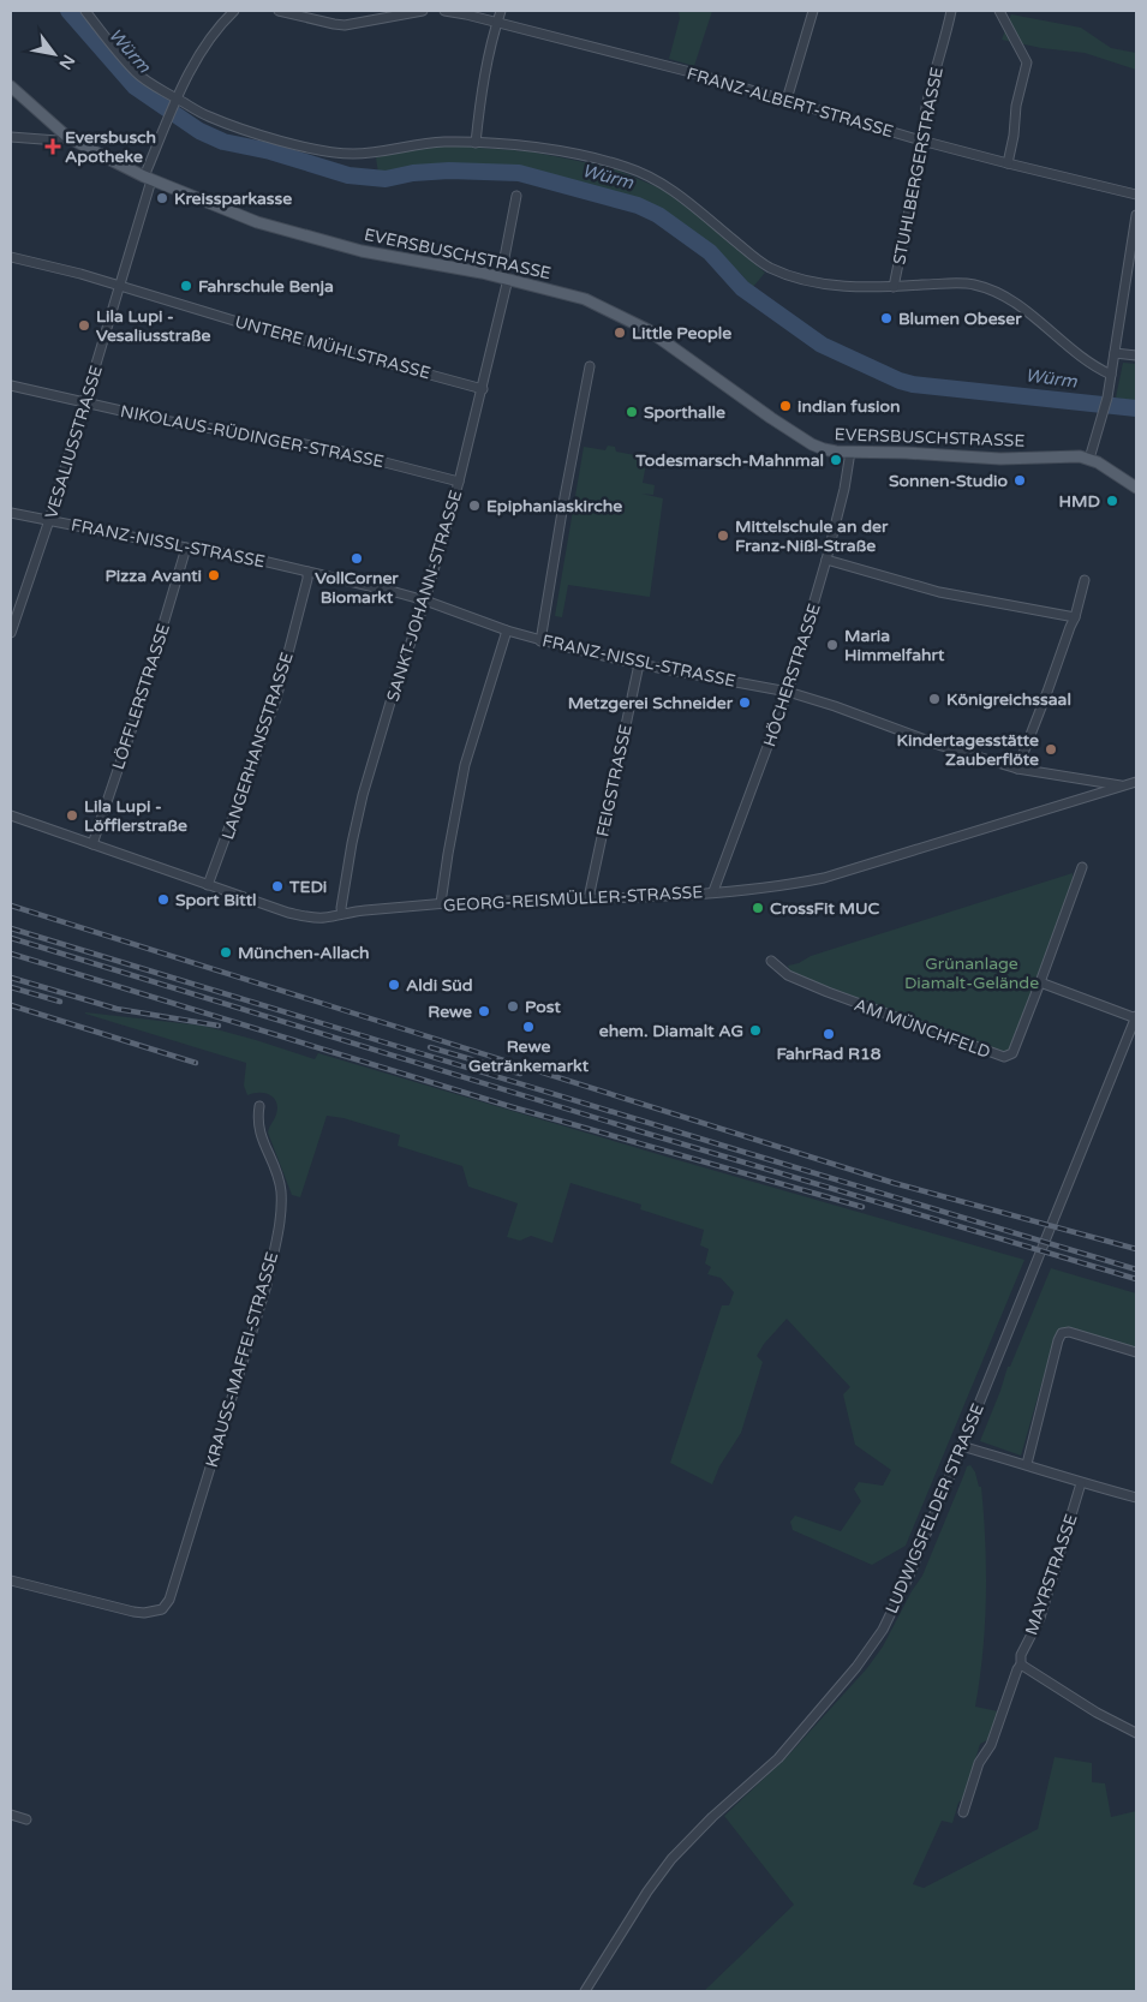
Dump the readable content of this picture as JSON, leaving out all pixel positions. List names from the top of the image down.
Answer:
{
  "streets": {
    "main road": ["EVERSBUSCHSTRASSE"],
    "street": [
      "FRANZ-ALBERT-STRASSE",
      "STUHLBERGERSTRASSE",
      "UNTERE MÜHLSTRASSE",
      "NIKOLAUS-RÜDINGER-STRASSE",
      "VESALIUSSTRASSE",
      "FRANZ-NISSL-STRASSE",
      "SANKT-JOHANN-STRASSE",
      "HÖCHERSTRASSE",
      "LÖFFLERSTRASSE",
      "LANGERHANSSTRASSE",
      "FEIGSTRASSE",
      "GEORG-REISMÜLLER-STRASSE",
      "AM MÜNCHFELD",
      "KRAUSS-MAFFEI-STRASSE",
      "LUDWIGSFELDER STRASSE",
      "MAYRSTRASSE"
    ]
  },
  "crossings": [
    ["FRANZ-ALBERT-STRASSE", "STUHLBERGERSTRASSE"],
    ["EVERSBUSCHSTRASSE", "VESALIUSSTRASSE"],
    ["EVERSBUSCHSTRASSE", "SANKT-JOHANN-STRASSE"],
    ["EVERSBUSCHSTRASSE", "HÖCHERSTRASSE"],
    ["UNTERE MÜHLSTRASSE", "VESALIUSSTRASSE"],
    ["UNTERE MÜHLSTRASSE", "SANKT-JOHANN-STRASSE"],
    ["NIKOLAUS-RÜDINGER-STRASSE", "VESALIUSSTRASSE"],
    ["NIKOLAUS-RÜDINGER-STRASSE", "SANKT-JOHANN-STRASSE"],
    ["VESALIUSSTRASSE", "FRANZ-NISSL-STRASSE"],
    ["FRANZ-NISSL-STRASSE", "SANKT-JOHANN-STRASSE"],
    ["FRANZ-NISSL-STRASSE", "HÖCHERSTRASSE"],
    ["FRANZ-NISSL-STRASSE", "LÖFFLERSTRASSE"],
    ["FRANZ-NISSL-STRASSE", "LANGERHANSSTRASSE"],
    ["FRANZ-NISSL-STRASSE", "FEIGSTRASSE"],
    ["FRANZ-NISSL-STRASSE", "GEORG-REISMÜLLER-STRASSE"],
    ["SANKT-JOHANN-STRASSE", "GEORG-REISMÜLLER-STRASSE"],
    ["HÖCHERSTRASSE", "GEORG-REISMÜLLER-STRASSE"],
    ["LÖFFLERSTRASSE", "GEORG-REISMÜLLER-STRASSE"],
    ["LANGERHANSSTRASSE", "GEORG-REISMÜLLER-STRASSE"],
    ["FEIGSTRASSE", "GEORG-REISMÜLLER-STRASSE"]
  ],
  "water": ["Würm"],
  "parks": ["Grünanlage Diamalt-Gelände"],
  "places": {
    "health": ["Eversbusch Apotheke"],
    "other": [
      "Kreissparkasse",
      "Fahrschule Benja",
      "Blumen Obeser",
      "Lila Lupi - Vesaliusstraße",
      "Little People",
      "indian fusion",
      "Sporthalle",
      "Todesmarsch-Mahnmal",
      "Sonnen-Studio",
      "HMD",
      "Epiphaniaskirche",
      "Mittelschule an der Franz-Nißl-Straße",
      "VollCorner Biomarkt",
      "Pizza Avanti",
      "Maria Himmelfahrt",
      "Königreichssaal",
      "Metzgerei Schneider",
      "Kindertagesstätte Zauberflöte",
      "Lila Lupi - Löfflerstraße",
      "TEDi",
      "Sport Bittl",
      "CrossFit MUC",
      "München-Allach",
      "Aldi Süd",
      "Post",
      "Rewe",
      "Rewe Getränkemarkt",
      "ehem. Diamalt AG",
      "FahrRad R18"
    ]
  },
  "north": "bottom right"
}
